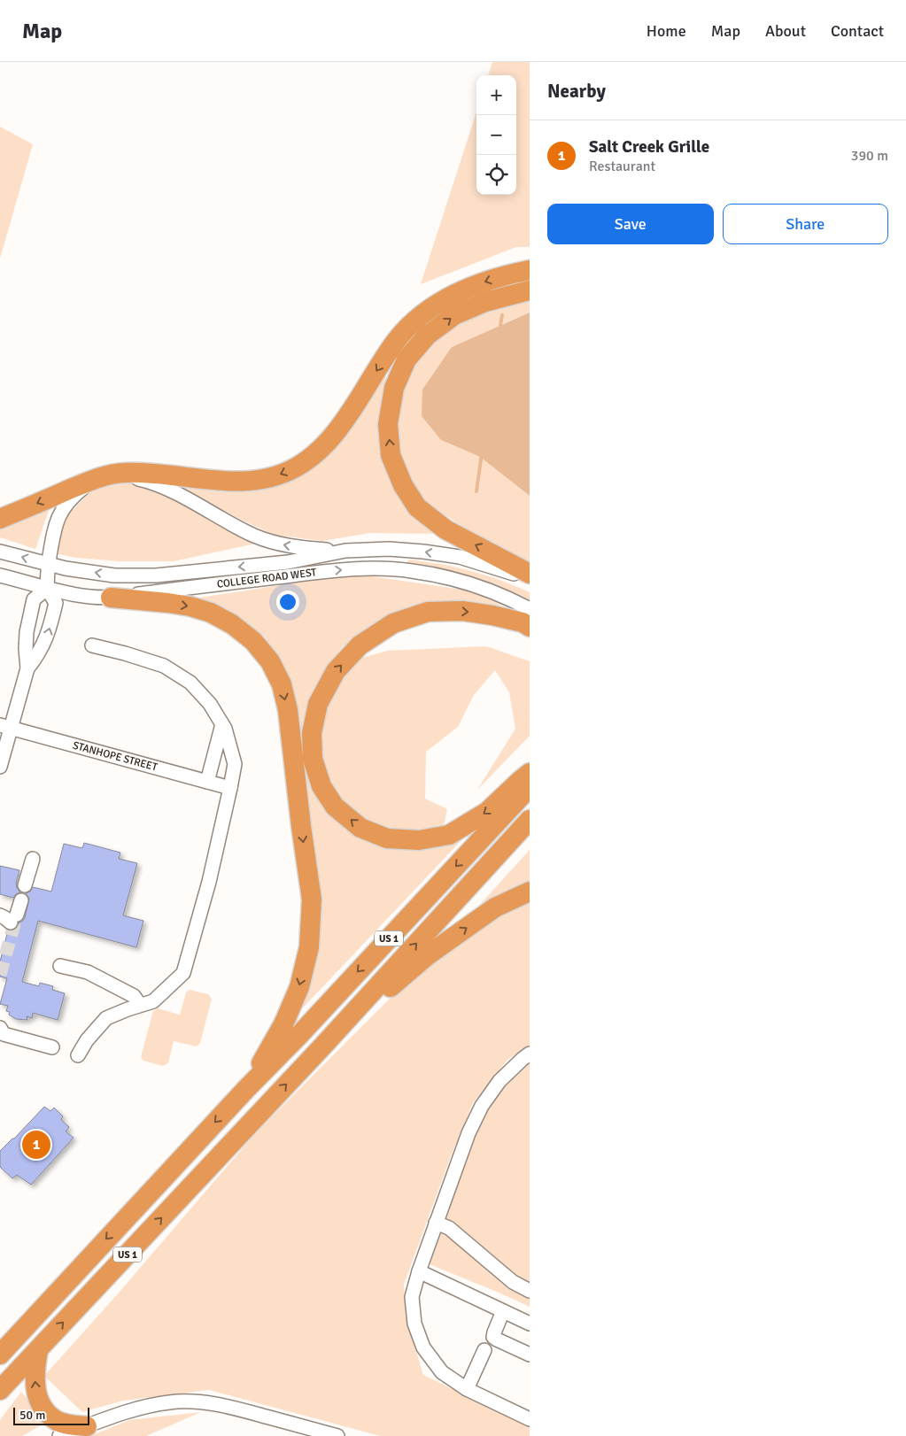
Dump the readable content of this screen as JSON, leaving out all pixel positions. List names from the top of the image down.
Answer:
{
  "streets": {
    "highway": ["US 1"],
    "street": ["COLLEGE ROAD WEST", "STANHOPE STREET"]
  },
  "scale_bar": "50 m",
  "page": {
    "header": "Map",
    "nav": [
      "Home",
      "Map",
      "About",
      "Contact"
    ],
    "heading": "Nearby",
    "map_buttons": ["+", "−"],
    "list": [
      {
        "mark": "1",
        "name": "Salt Creek Grille",
        "note": "Restaurant",
        "value": "390 m"
      }
    ],
    "buttons": ["Save", "Share"],
    "pins": "1",
    "scale": "50 m"
  }
}
